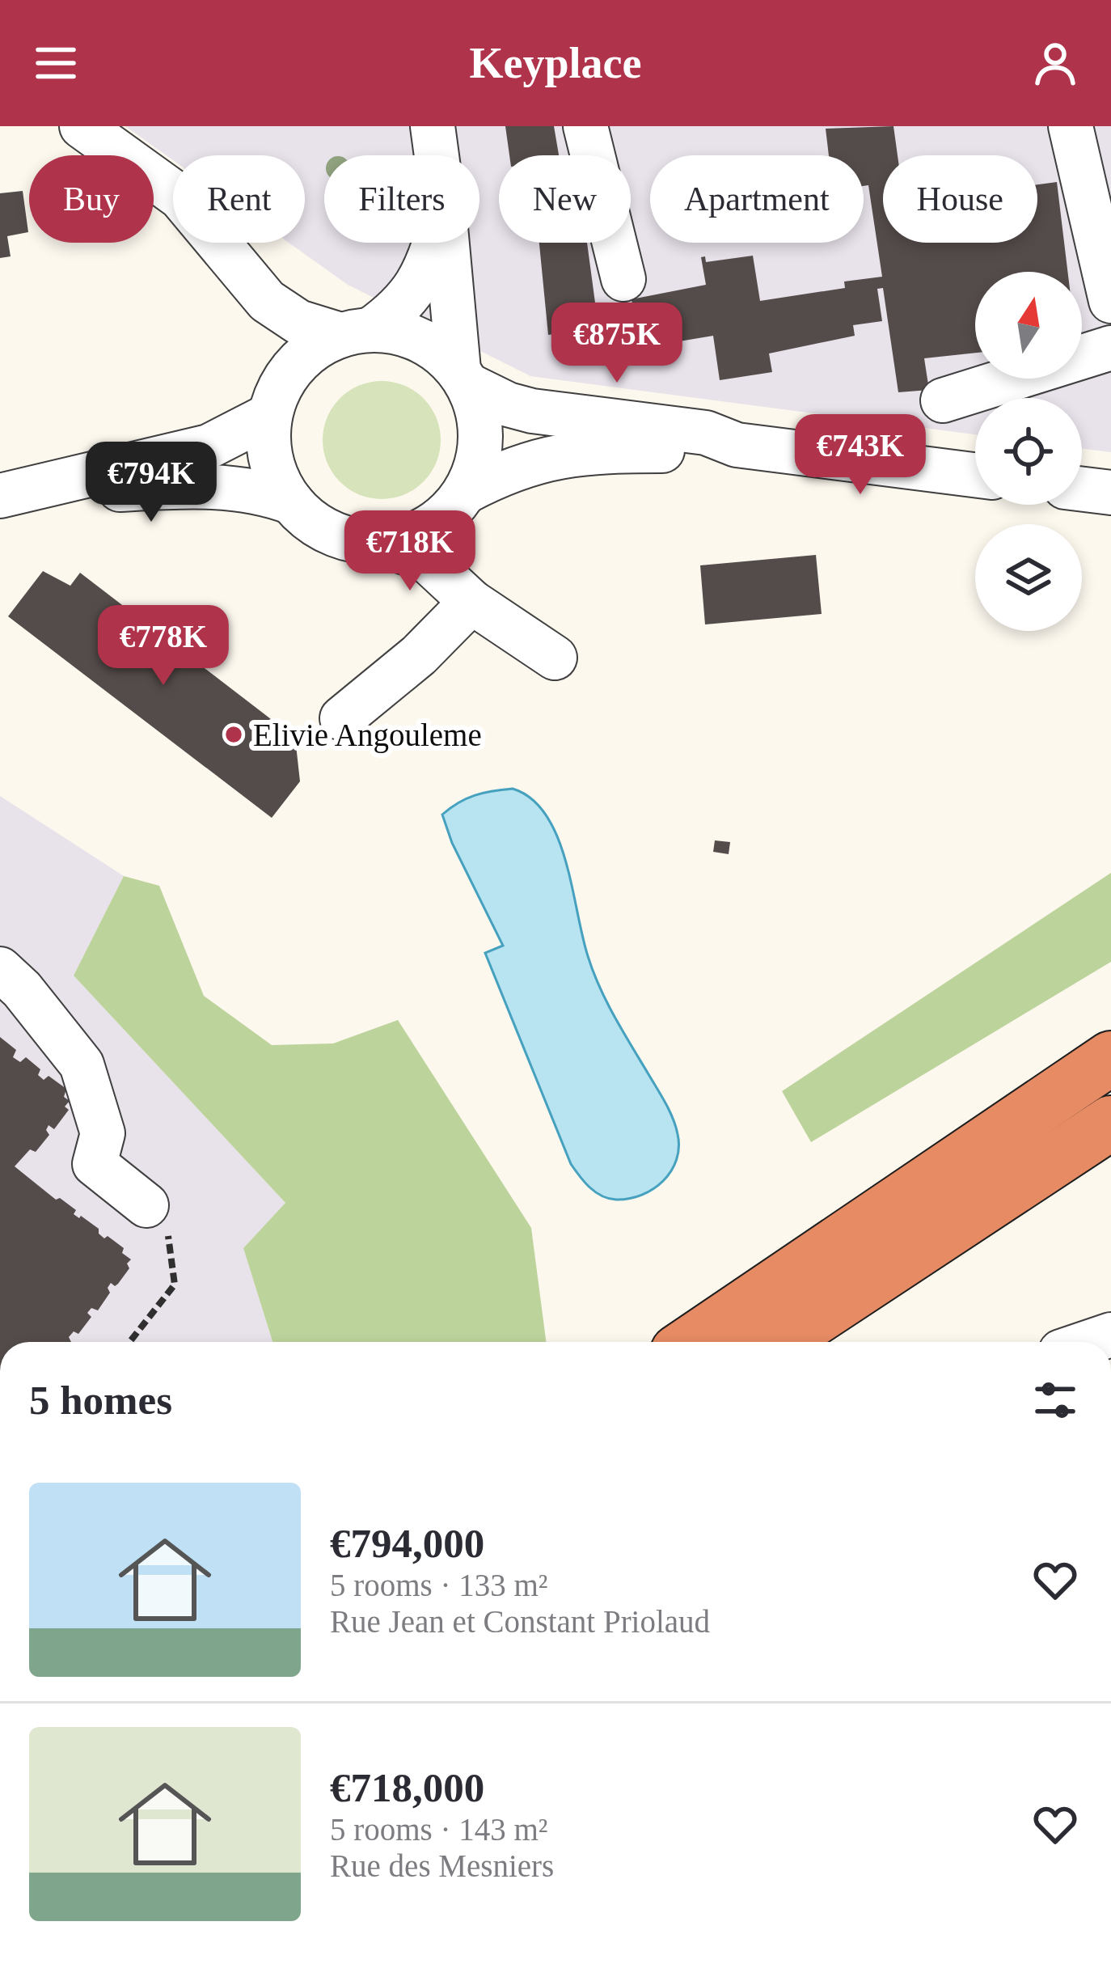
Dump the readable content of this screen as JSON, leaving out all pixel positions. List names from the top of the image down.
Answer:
{
  "places": ["Elivie Angouleme"],
  "north": "top",
  "page": {
    "header": "Keyplace",
    "chip": [
      "Buy",
      "Rent",
      "Filters",
      "New",
      "Apartment",
      "House"
    ],
    "price": [
      "€875K",
      "€743K",
      "€794K",
      "€718K",
      "€778K"
    ],
    "heading": "5 homes",
    "list": [
      {
        "name": "€794,000",
        "note": "5 rooms · 133 m² · Rue Jean et Constant Priolaud"
      },
      {
        "name": "€718,000",
        "note": "5 rooms · 143 m² · Rue des Mesniers"
      }
    ]
  }
}
